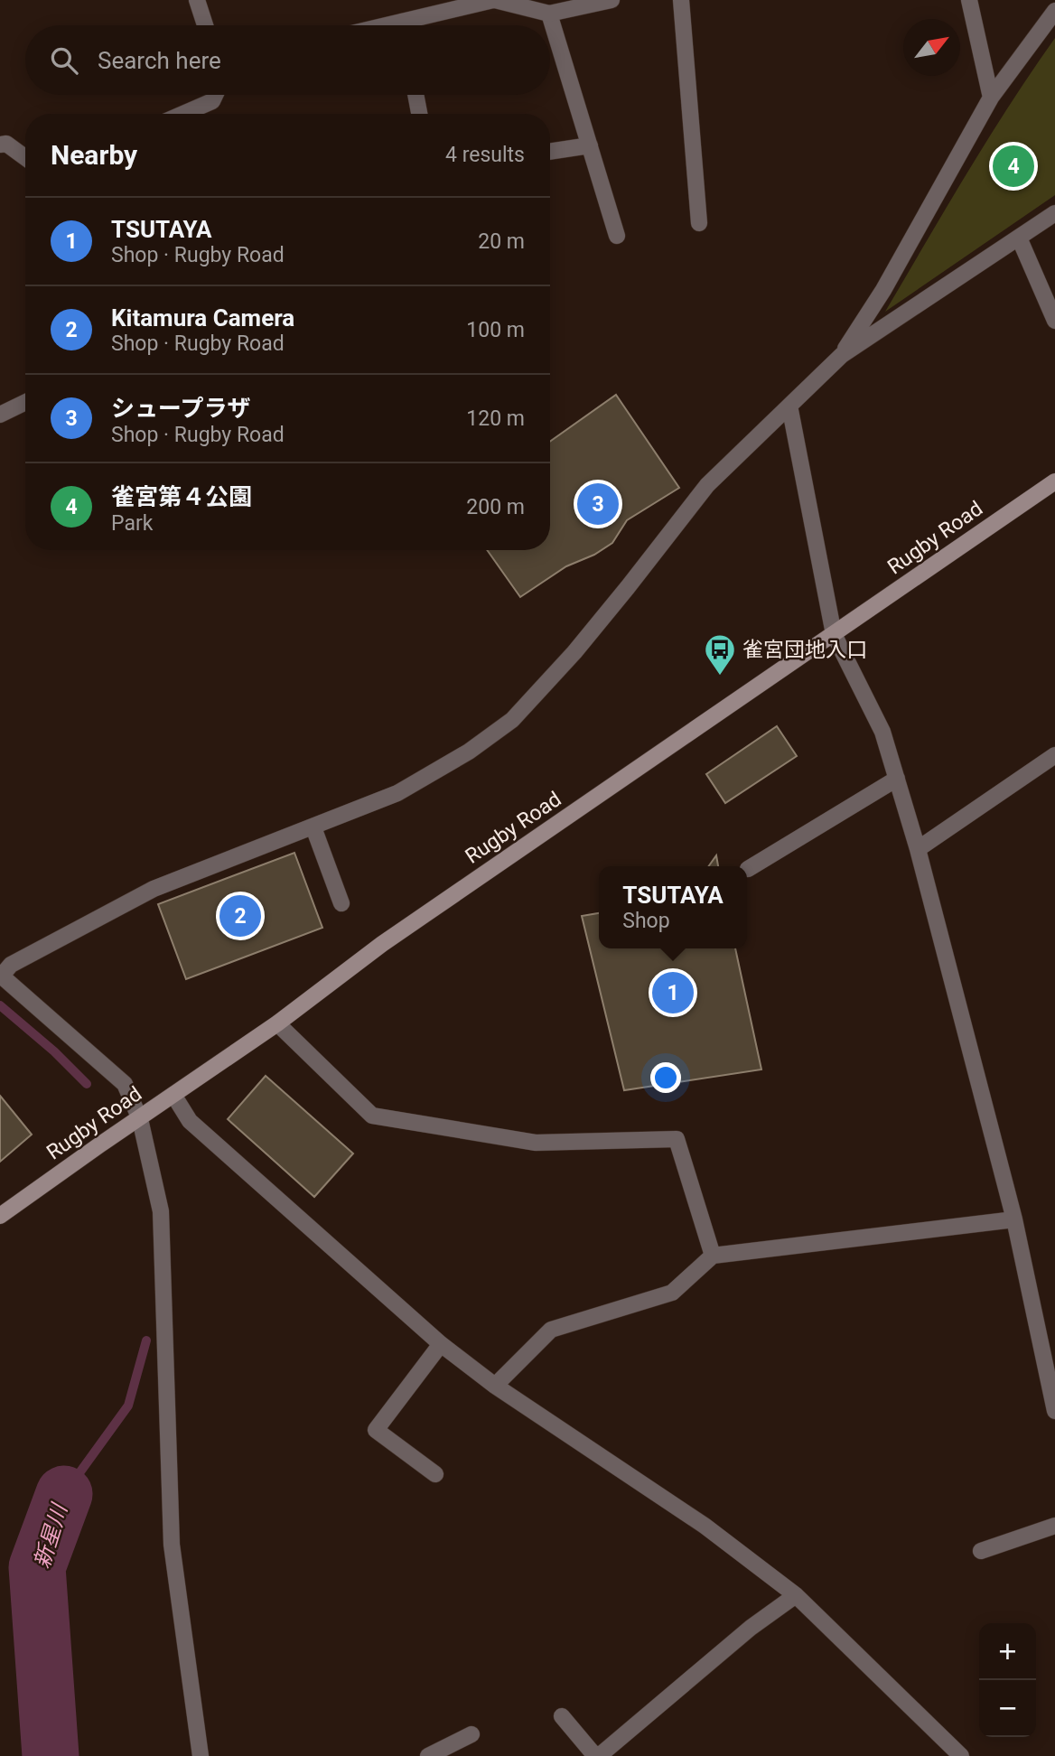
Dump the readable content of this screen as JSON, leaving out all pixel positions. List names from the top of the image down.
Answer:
{
  "streets": {
    "street": ["Rugby Road"]
  },
  "water": ["新星川"],
  "places": {
    "bus stop": ["雀宮団地入口"]
  },
  "north": "top right",
  "page": {
    "search": "Search here",
    "heading": ["Nearby", "4 results"],
    "pins": [
      "4",
      "3",
      "2",
      "1"
    ],
    "list": [
      {
        "mark": "1",
        "name": "TSUTAYA",
        "note": "Shop · Rugby Road",
        "value": "20 m"
      },
      {
        "mark": "2",
        "name": "Kitamura Camera",
        "note": "Shop · Rugby Road",
        "value": "100 m"
      },
      {
        "mark": "3",
        "name": "シュープラザ",
        "note": "Shop · Rugby Road",
        "value": "120 m"
      },
      {
        "mark": "4",
        "name": "雀宮第４公園",
        "note": "Park",
        "value": "200 m"
      }
    ],
    "popup": ["TSUTAYA", "Shop"],
    "map_buttons": ["+", "−"]
  }
}
